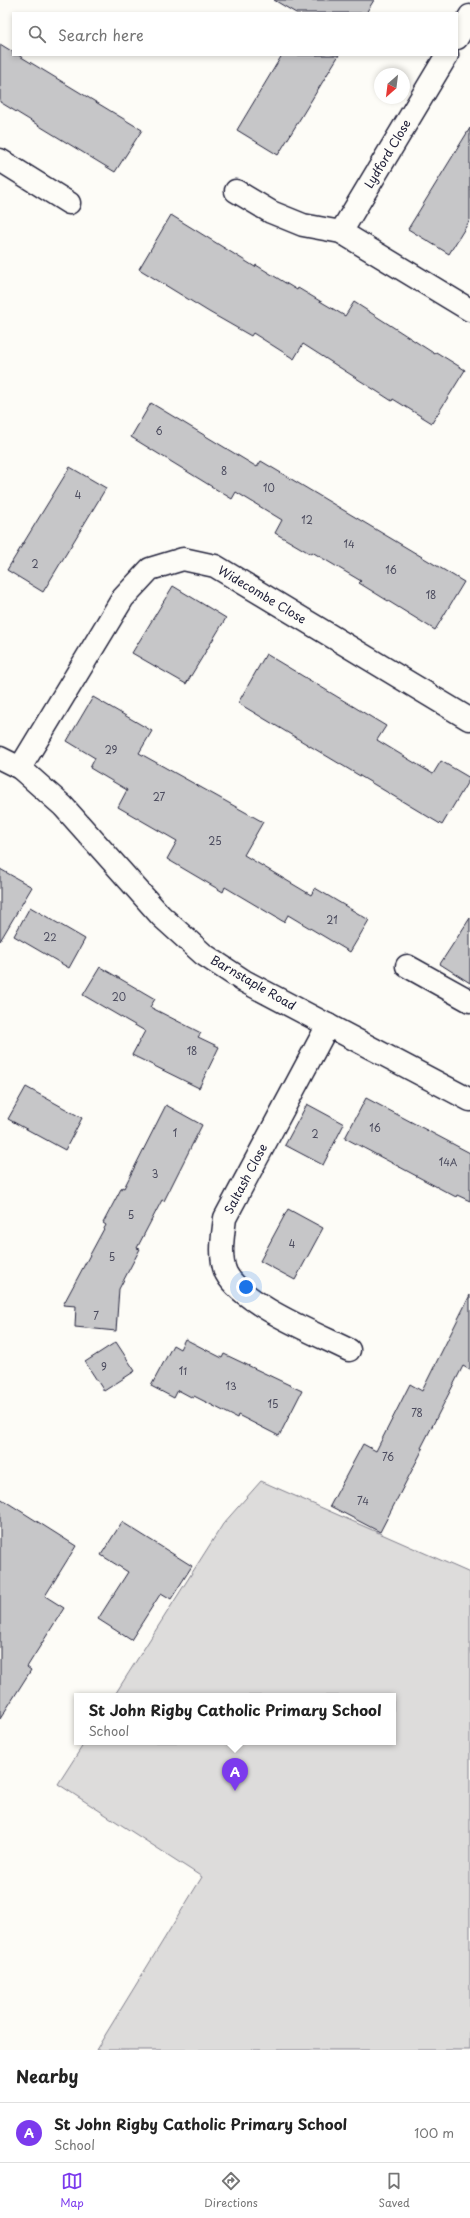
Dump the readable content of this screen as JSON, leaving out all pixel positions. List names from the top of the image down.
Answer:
{
  "streets": {
    "street": [
      "Lydford Close",
      "Widecombe Close",
      "Barnstaple Road",
      "Saltash Close"
    ]
  },
  "crossings": [
    ["Widecombe Close", "Barnstaple Road"],
    ["Barnstaple Road", "Saltash Close"]
  ],
  "house_numbers": [
    "6",
    "8",
    "10",
    "4",
    "12",
    "14",
    "2",
    "16",
    "18",
    "29",
    "27",
    "25",
    "21",
    "22",
    "20",
    "18",
    "16",
    "1",
    "2",
    "14A",
    "3",
    "5",
    "4",
    "5",
    "7",
    "9",
    "11",
    "13",
    "15",
    "78",
    "76",
    "74"
  ],
  "north": "bottom left",
  "page": {
    "search": "Search here",
    "popup": ["St John Rigby Catholic Primary School", "School"],
    "pins": "A",
    "heading": "Nearby",
    "list": [
      {
        "mark": "A",
        "name": "St John Rigby Catholic Primary School",
        "note": "School",
        "value": "100 m"
      }
    ],
    "nav": ["Map", "Directions", "Saved"]
  }
}
